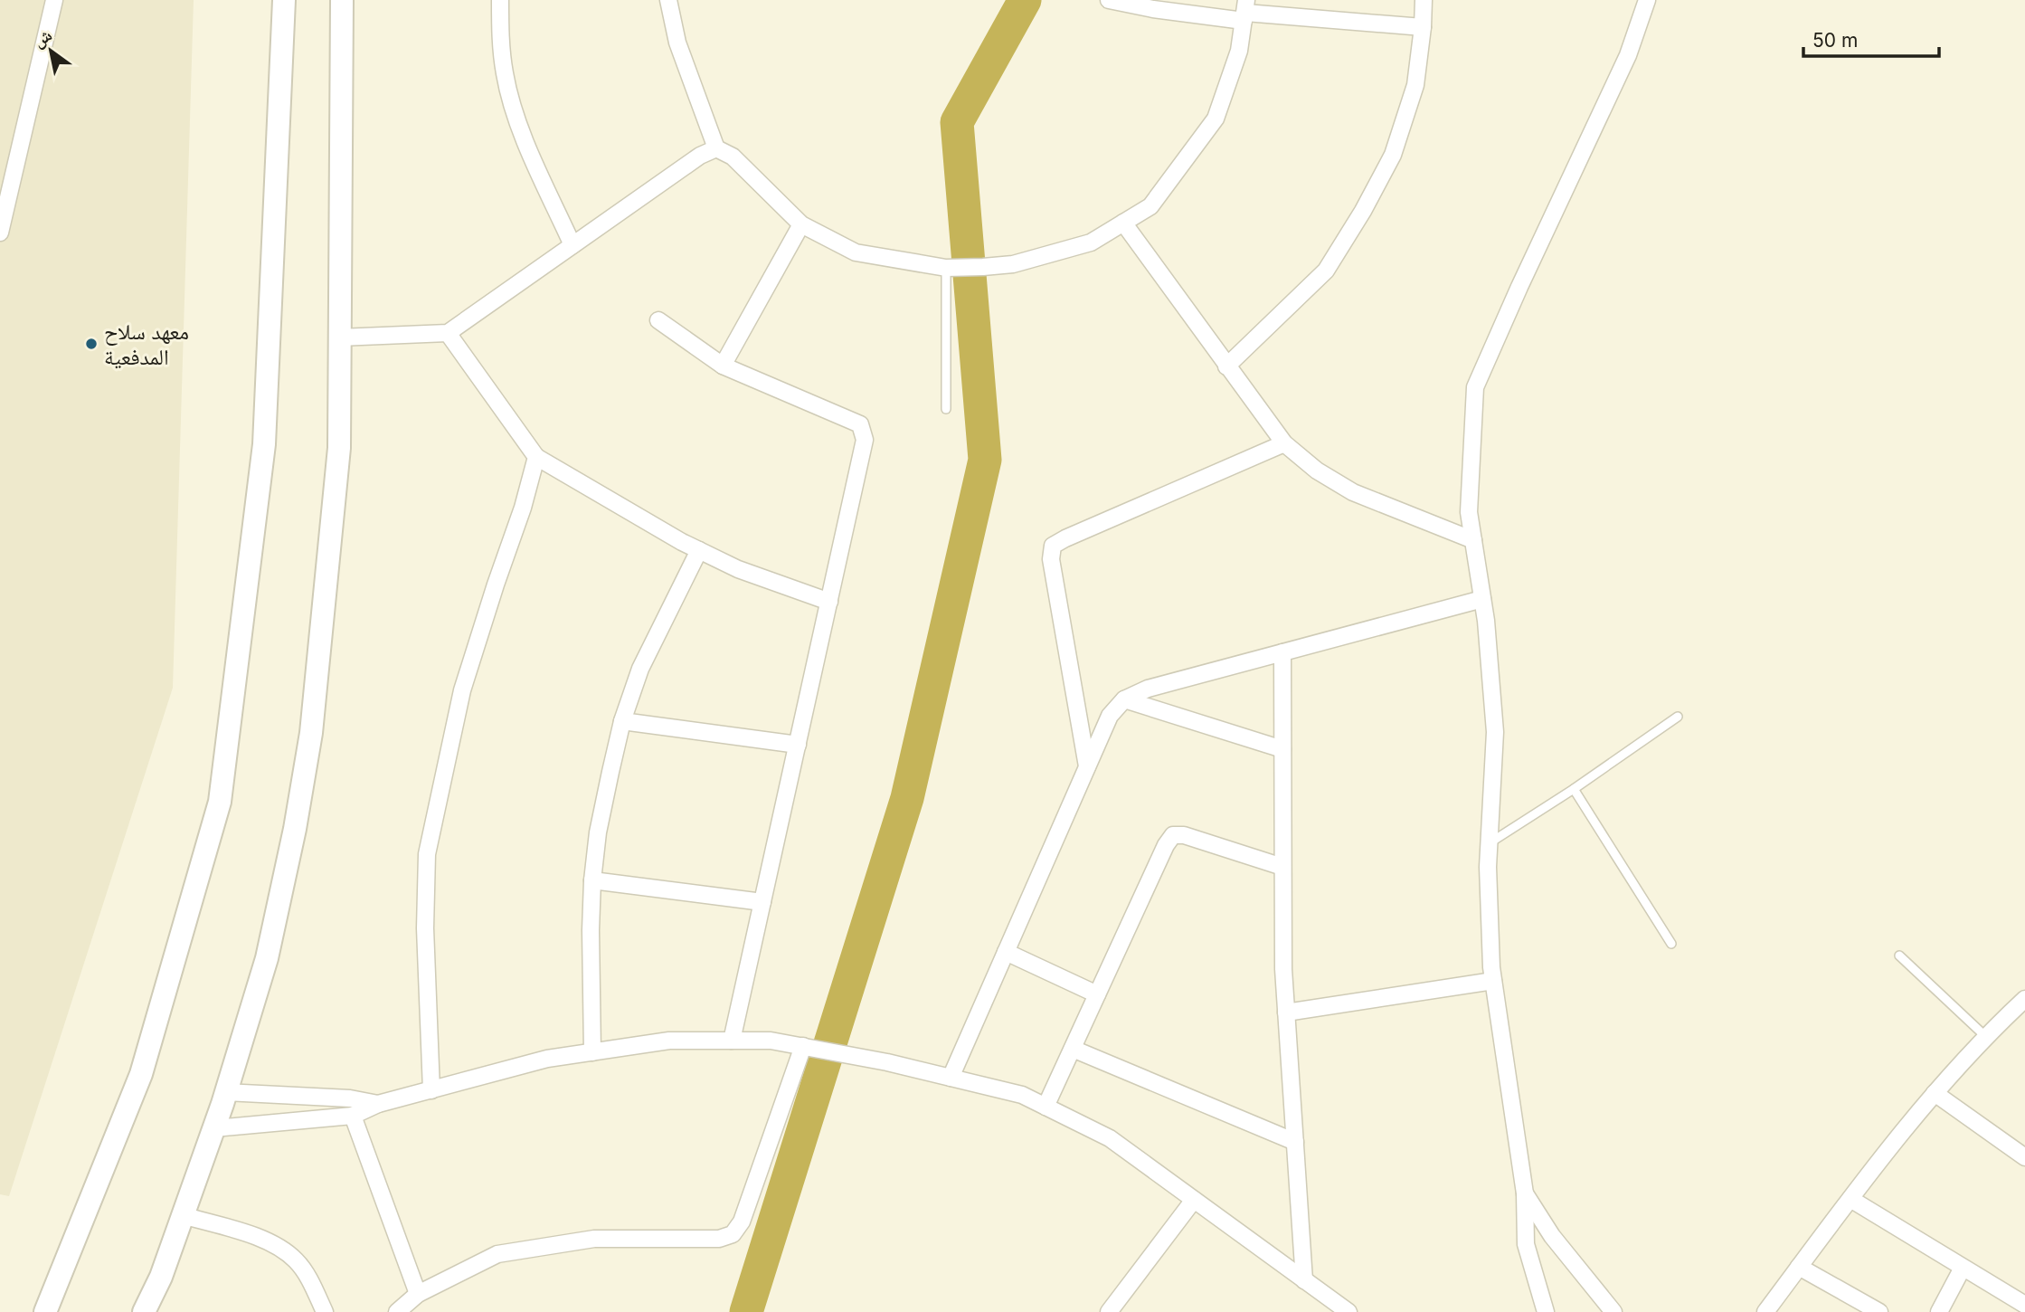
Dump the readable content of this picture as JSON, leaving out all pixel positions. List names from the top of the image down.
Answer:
{
  "places": ["معهد سلاح المدفعية"],
  "scale_bar": "50 m",
  "north": "top left"
}
